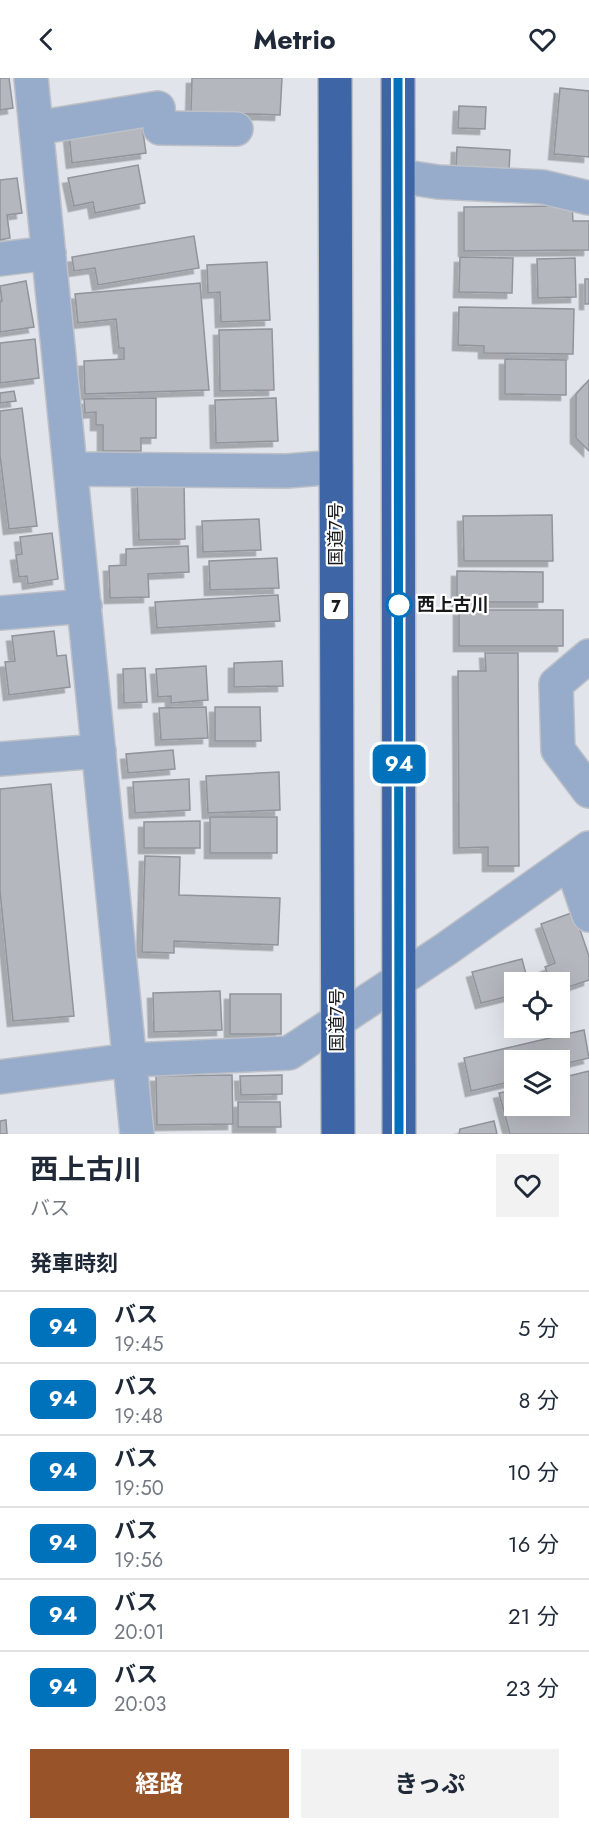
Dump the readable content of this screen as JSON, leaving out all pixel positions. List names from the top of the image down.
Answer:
{
  "streets": {
    "highway": ["国道7号", "7"]
  },
  "places": ["西上古川"],
  "lines": ["bus line 94"],
  "page": {
    "header": "Metrio",
    "on_map": "94",
    "heading": [
      ["西上古川", "バス"],
      "発車時刻"
    ],
    "list": [
      {
        "mark": "94",
        "name": "バス",
        "note": "19:45",
        "value": "5 分"
      },
      {
        "mark": "94",
        "name": "バス",
        "note": "19:48",
        "value": "8 分"
      },
      {
        "mark": "94",
        "name": "バス",
        "note": "19:50",
        "value": "10 分"
      },
      {
        "mark": "94",
        "name": "バス",
        "note": "19:56",
        "value": "16 分"
      },
      {
        "mark": "94",
        "name": "バス",
        "note": "20:01",
        "value": "21 分"
      },
      {
        "mark": "94",
        "name": "バス",
        "note": "20:03",
        "value": "23 分"
      }
    ],
    "buttons": ["経路", "きっぷ"]
  }
}
